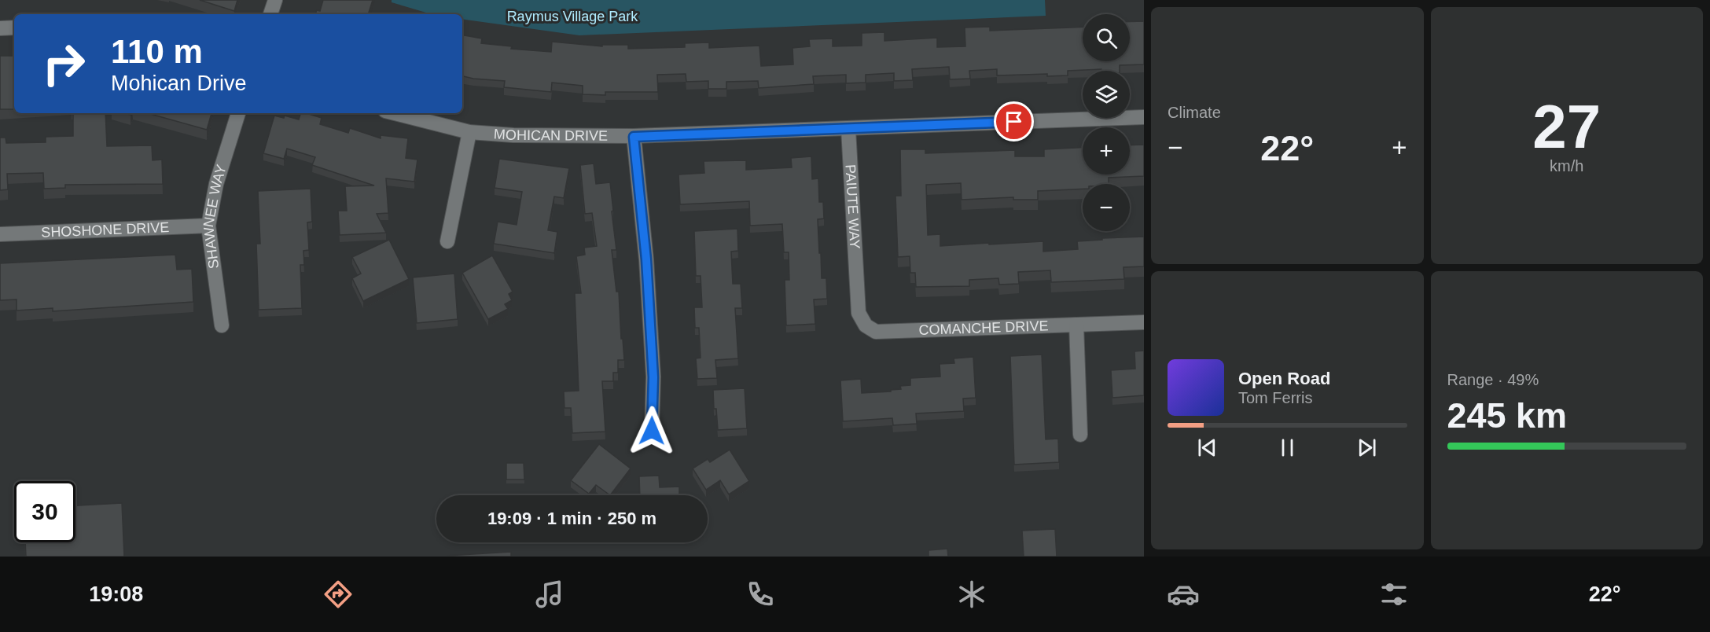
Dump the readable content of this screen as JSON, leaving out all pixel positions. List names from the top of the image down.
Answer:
{
  "streets": {
    "street": [
      "MOHICAN DRIVE",
      "PAIUTE WAY",
      "SHAWNEE WAY",
      "SHOSHONE DRIVE",
      "COMANCHE DRIVE"
    ]
  },
  "crossings": [
    ["MOHICAN DRIVE", "PAIUTE WAY"],
    ["PAIUTE WAY", "COMANCHE DRIVE"],
    ["SHAWNEE WAY", "SHOSHONE DRIVE"]
  ],
  "parks": ["Raymus Village Park"],
  "page": {
    "tile": [
      "Climate",
      ["27", "km/h"],
      ["Range · 49%", "245 km"]
    ],
    "map_buttons": ["+", "−"],
    "turn": ["110 m", "Mohican Drive"],
    "heat": ["−", "22°", "+"],
    "song": ["Open Road", "Tom Ferris"],
    "limit": "30",
    "trip": "19:09 · 1 min · 250 m",
    "tabs": ["19:08", "22°"]
  }
}
